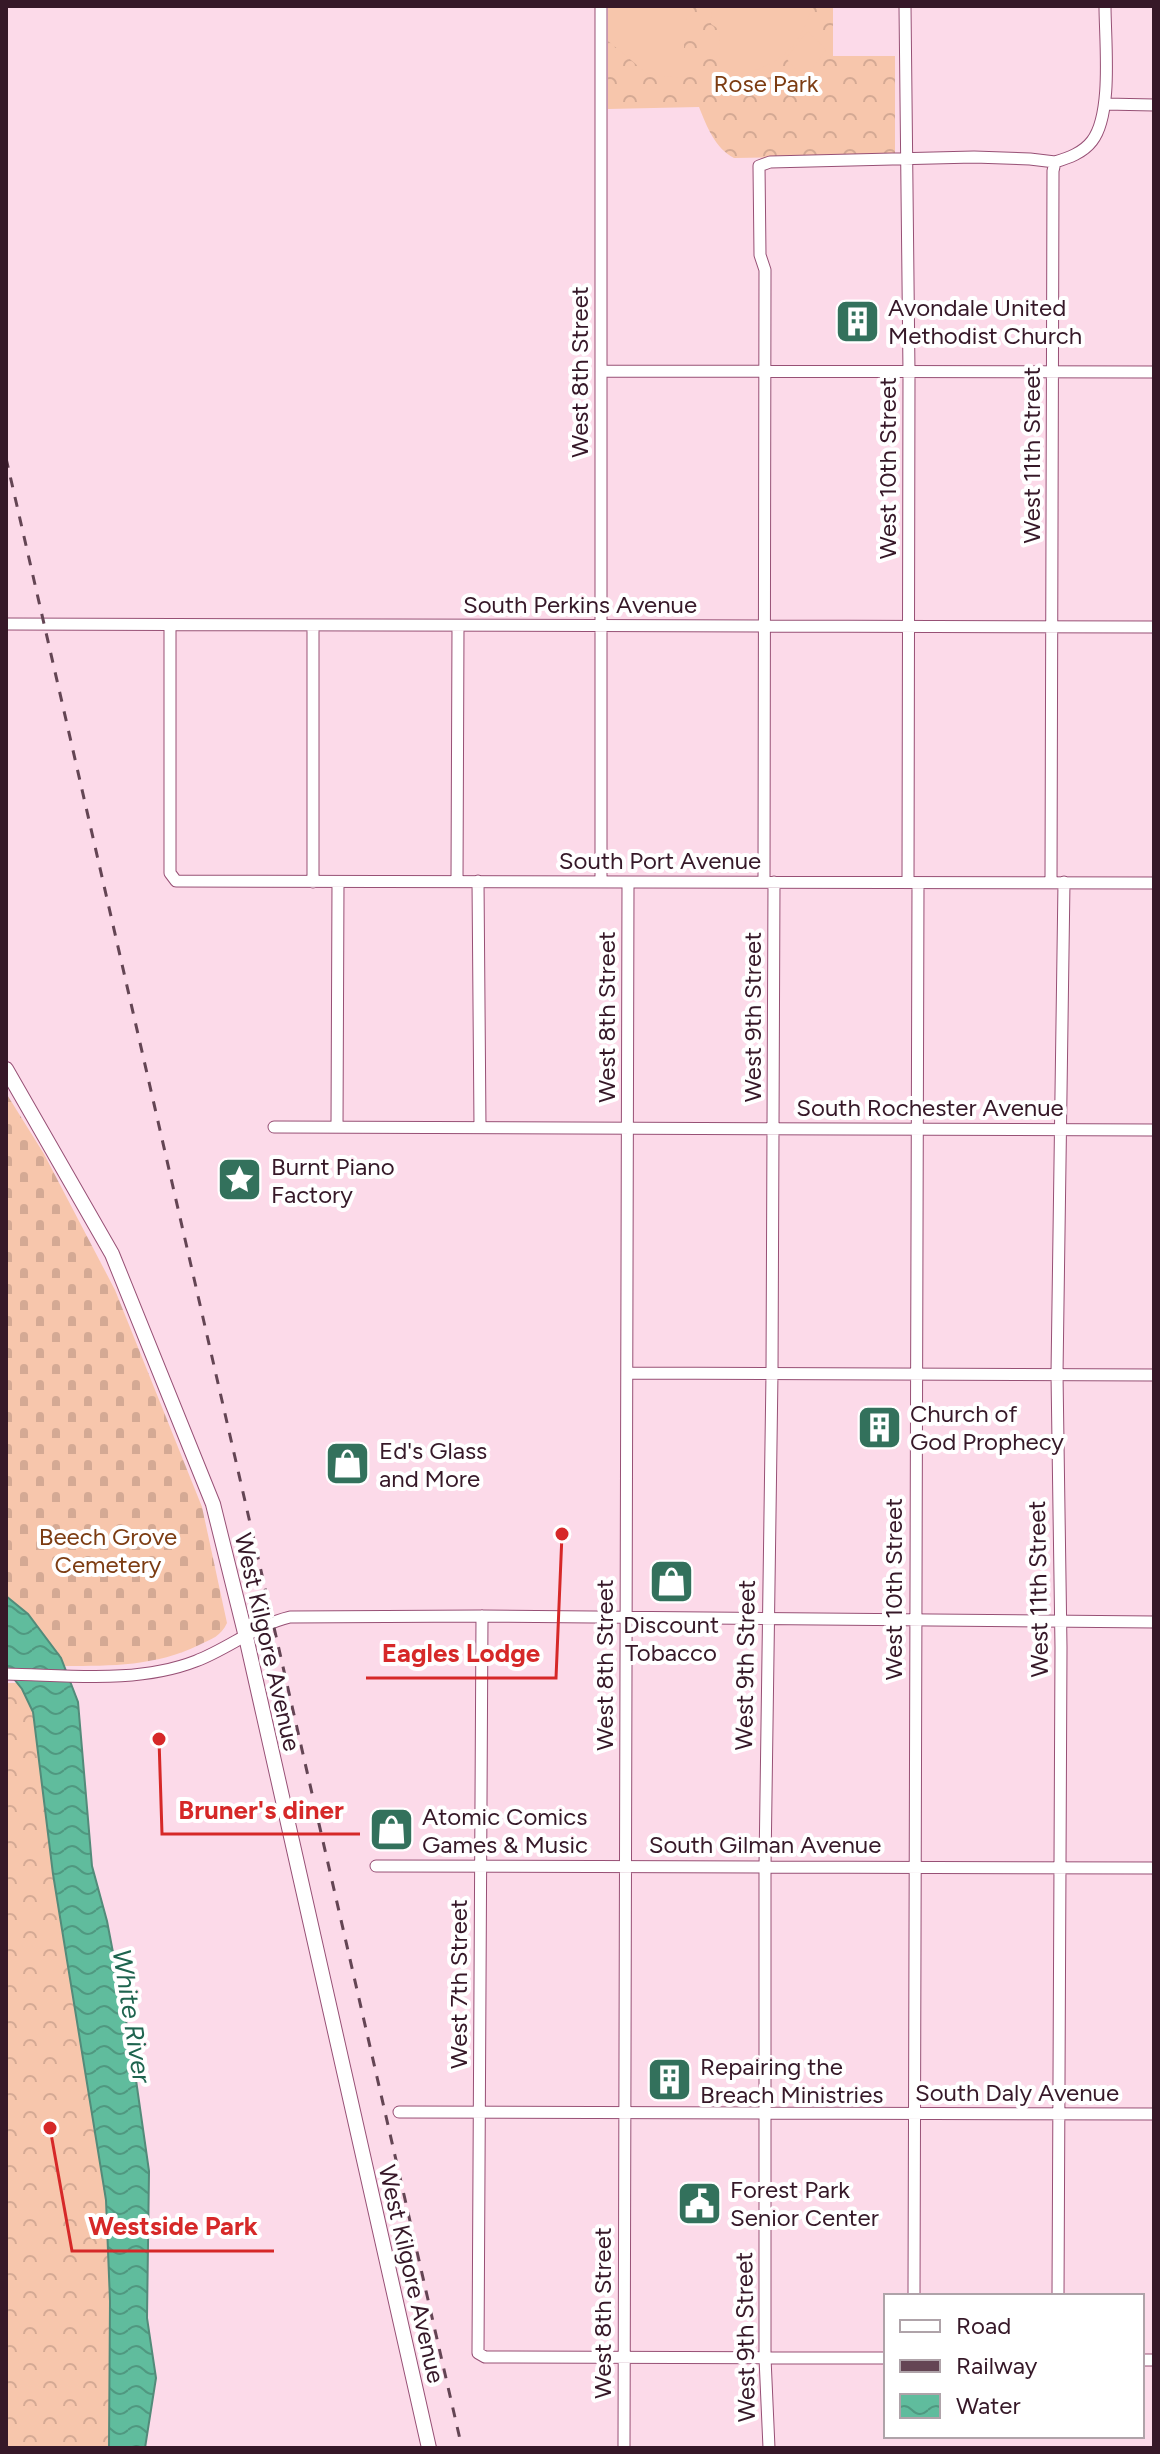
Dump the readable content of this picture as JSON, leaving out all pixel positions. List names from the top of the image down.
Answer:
{
  "streets": {
    "main road": ["West Kilgore Avenue"],
    "street": [
      "West 8th Street",
      "West 11th Street",
      "West 10th Street",
      "South Perkins Avenue",
      "South Port Avenue",
      "West 9th Street",
      "South Rochester Avenue",
      "South Gilman Avenue",
      "West 7th Street",
      "South Daly Avenue"
    ]
  },
  "crossings": [
    ["West 8th Street", "South Perkins Avenue"],
    ["West 8th Street", "South Port Avenue"],
    ["West 8th Street", "South Rochester Avenue"],
    ["West 8th Street", "South Gilman Avenue"],
    ["West 8th Street", "West 7th Street"],
    ["West 8th Street", "South Daly Avenue"],
    ["West 11th Street", "South Perkins Avenue"],
    ["West 11th Street", "South Port Avenue"],
    ["West 11th Street", "South Rochester Avenue"],
    ["West 11th Street", "South Gilman Avenue"],
    ["West 11th Street", "South Daly Avenue"],
    ["West 10th Street", "South Perkins Avenue"],
    ["West 10th Street", "South Port Avenue"],
    ["West 10th Street", "West 9th Street"],
    ["West 10th Street", "South Rochester Avenue"],
    ["West 10th Street", "South Gilman Avenue"],
    ["West 10th Street", "South Daly Avenue"],
    ["South Perkins Avenue", "South Port Avenue"],
    ["South Perkins Avenue", "West 9th Street"],
    ["South Port Avenue", "West 9th Street"],
    ["West 9th Street", "South Rochester Avenue"],
    ["West 9th Street", "South Gilman Avenue"],
    ["West 9th Street", "South Daly Avenue"],
    ["South Gilman Avenue", "West 7th Street"],
    ["West 7th Street", "South Daly Avenue"]
  ],
  "water": ["White River"],
  "parks": ["Rose Park", "Beech Grove Cemetery"],
  "places": {
    "building": ["Avondale United Methodist Church", "Church of God Prophecy", "Repairing the Breach Ministries"],
    "place": ["Burnt Piano Factory"],
    "shop": ["Ed's Glass and More", "Discount Tobacco", "Atomic Comics Games & Music"],
    "other": ["Eagles Lodge", "Bruner's diner", "Westside Park"],
    "public building": ["Forest Park Senior Center"]
  },
  "legend": ["Road", "Railway", "Water"]
}
